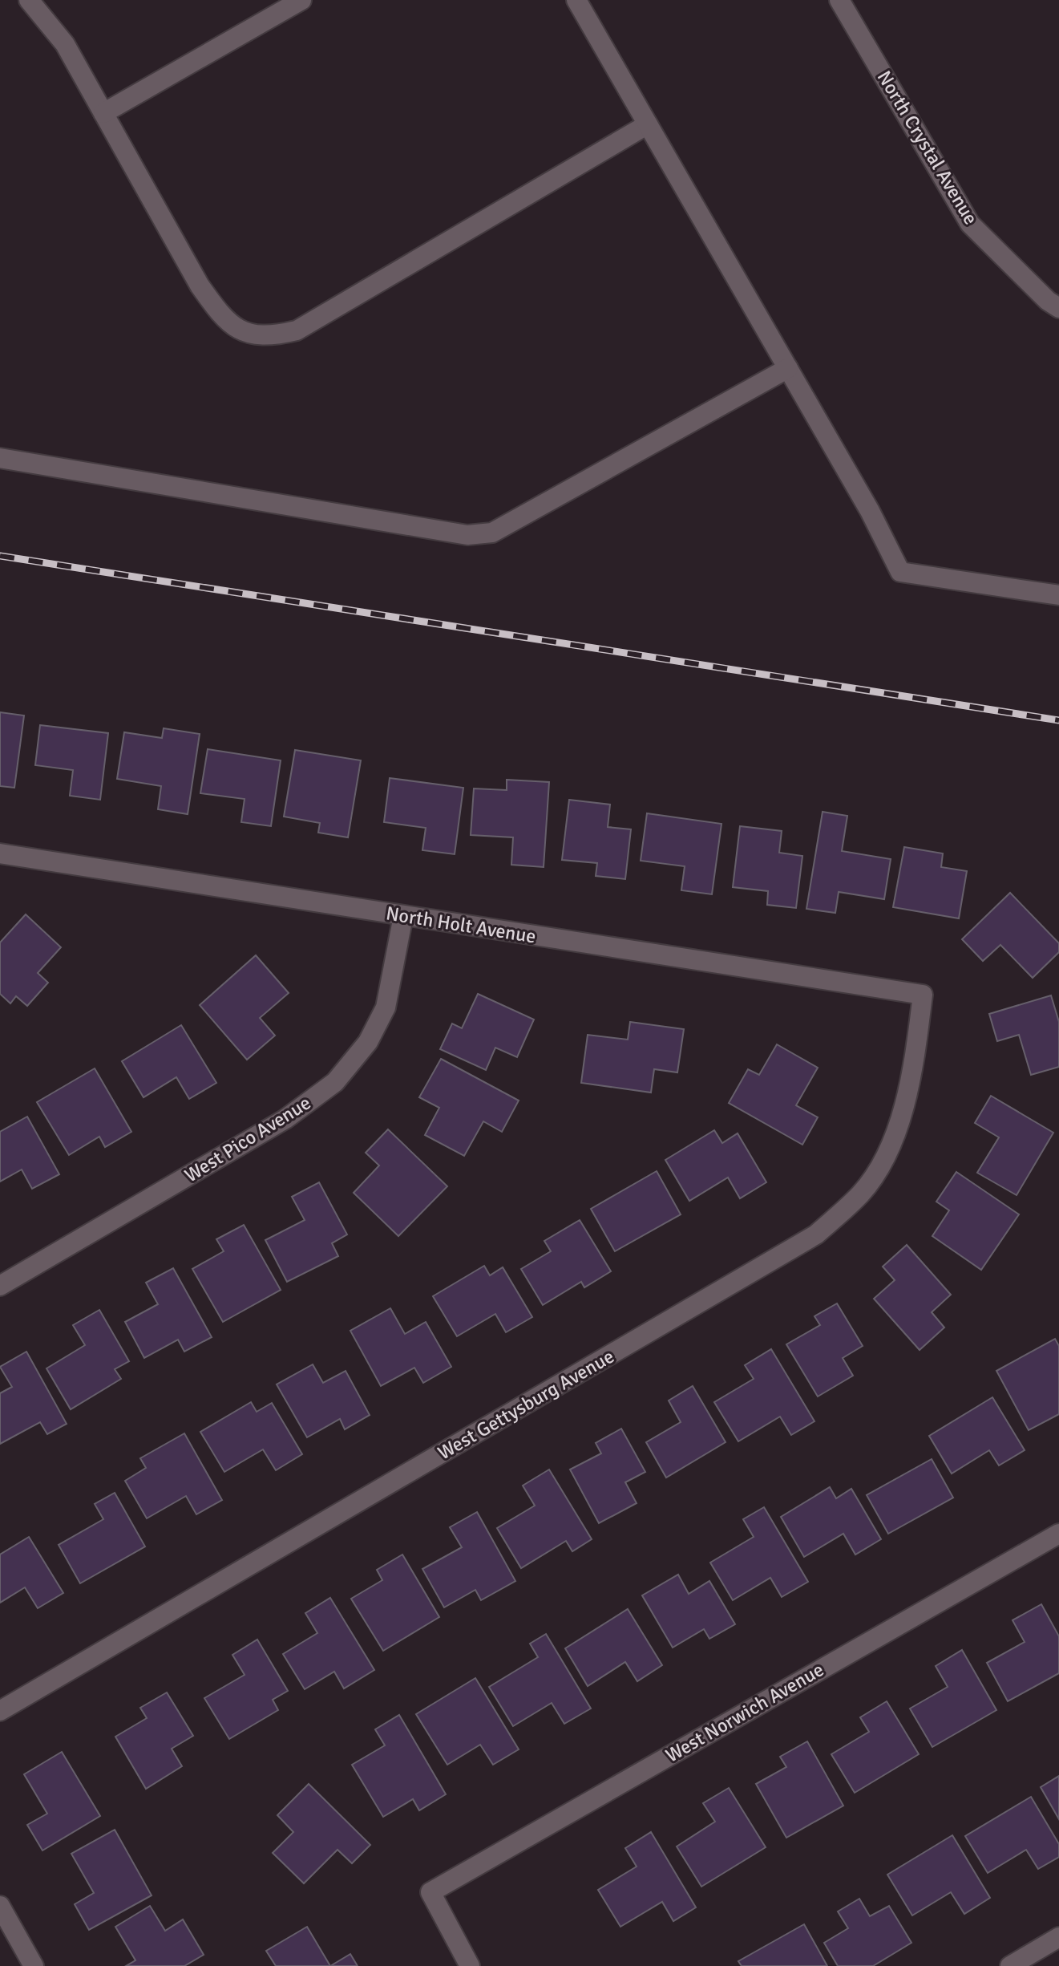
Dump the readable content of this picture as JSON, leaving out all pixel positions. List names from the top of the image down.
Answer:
{
  "streets": {
    "street": [
      "North Crystal Avenue",
      "North Holt Avenue",
      "West Pico Avenue",
      "West Gettysburg Avenue",
      "West Norwich Avenue"
    ]
  },
  "crossings": [
    ["North Holt Avenue", "West Pico Avenue"],
    ["North Holt Avenue", "West Gettysburg Avenue"]
  ]
}
